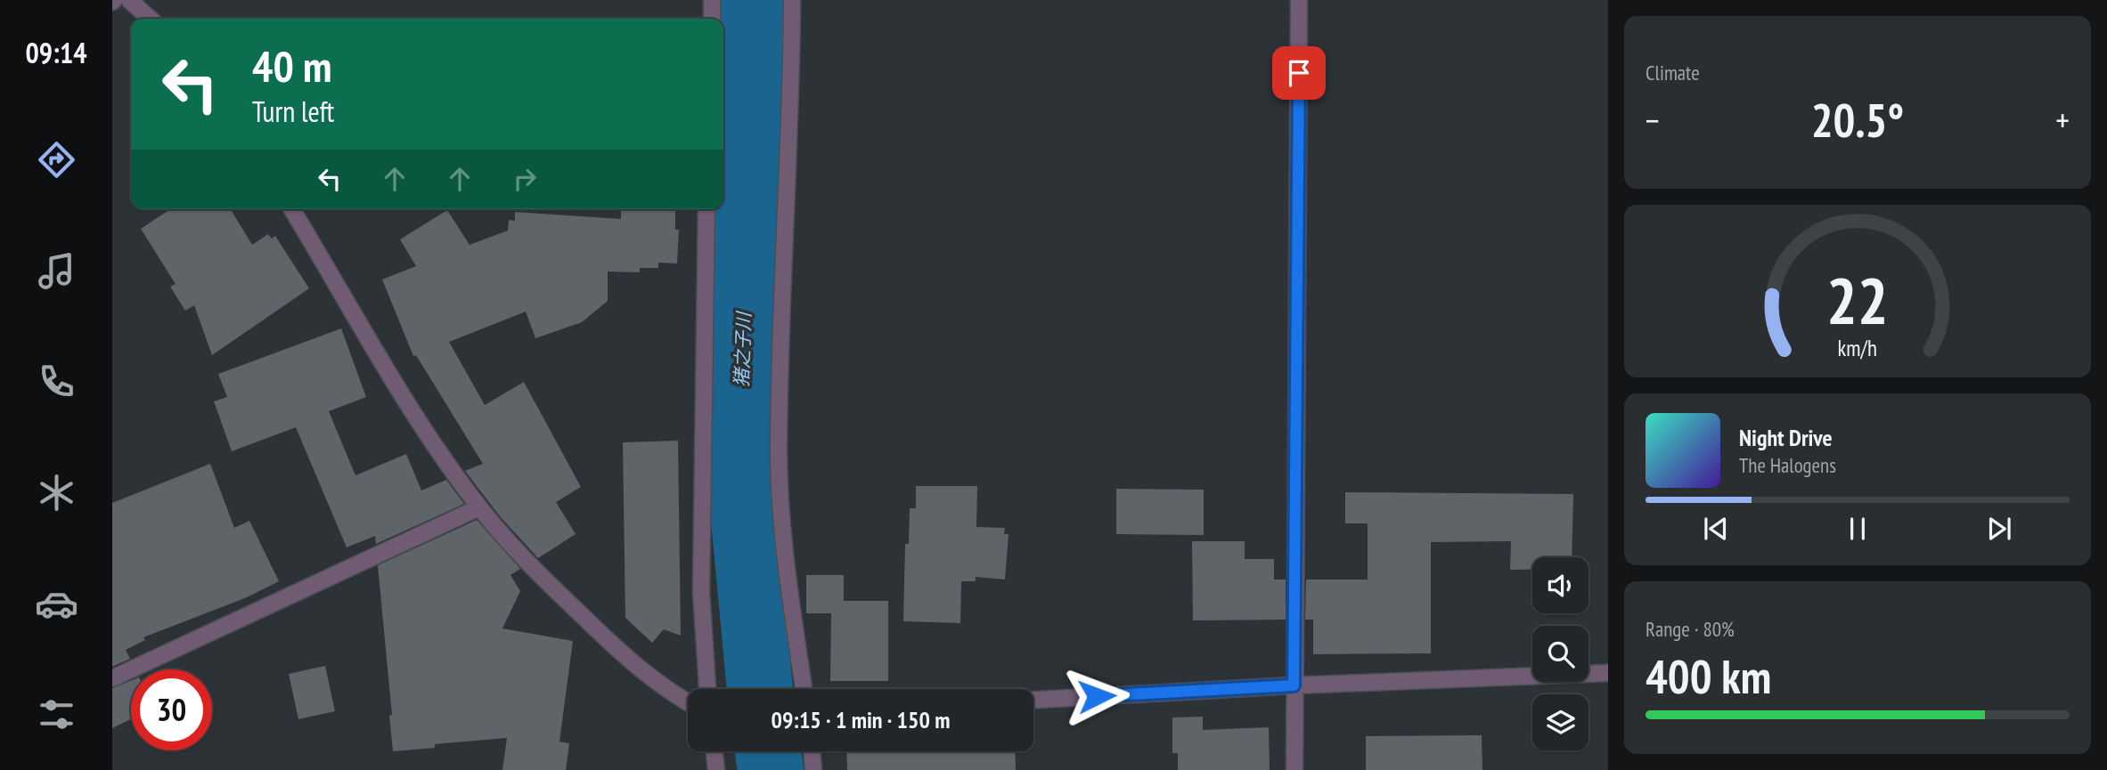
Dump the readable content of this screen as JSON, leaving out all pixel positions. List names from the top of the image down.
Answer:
{
  "water": ["猪之子川"],
  "page": {
    "tabs": "09:14",
    "tile": [
      "Climate",
      ["Range · 80%", "400 km"]
    ],
    "turn": ["40 m", "Turn left"],
    "heat": ["−", "20.5°", "+"],
    "song": ["Night Drive", "The Halogens"],
    "limit": "30",
    "trip": "09:15 · 1 min · 150 m",
    "gauge": ["22", "km/h"]
  }
}
